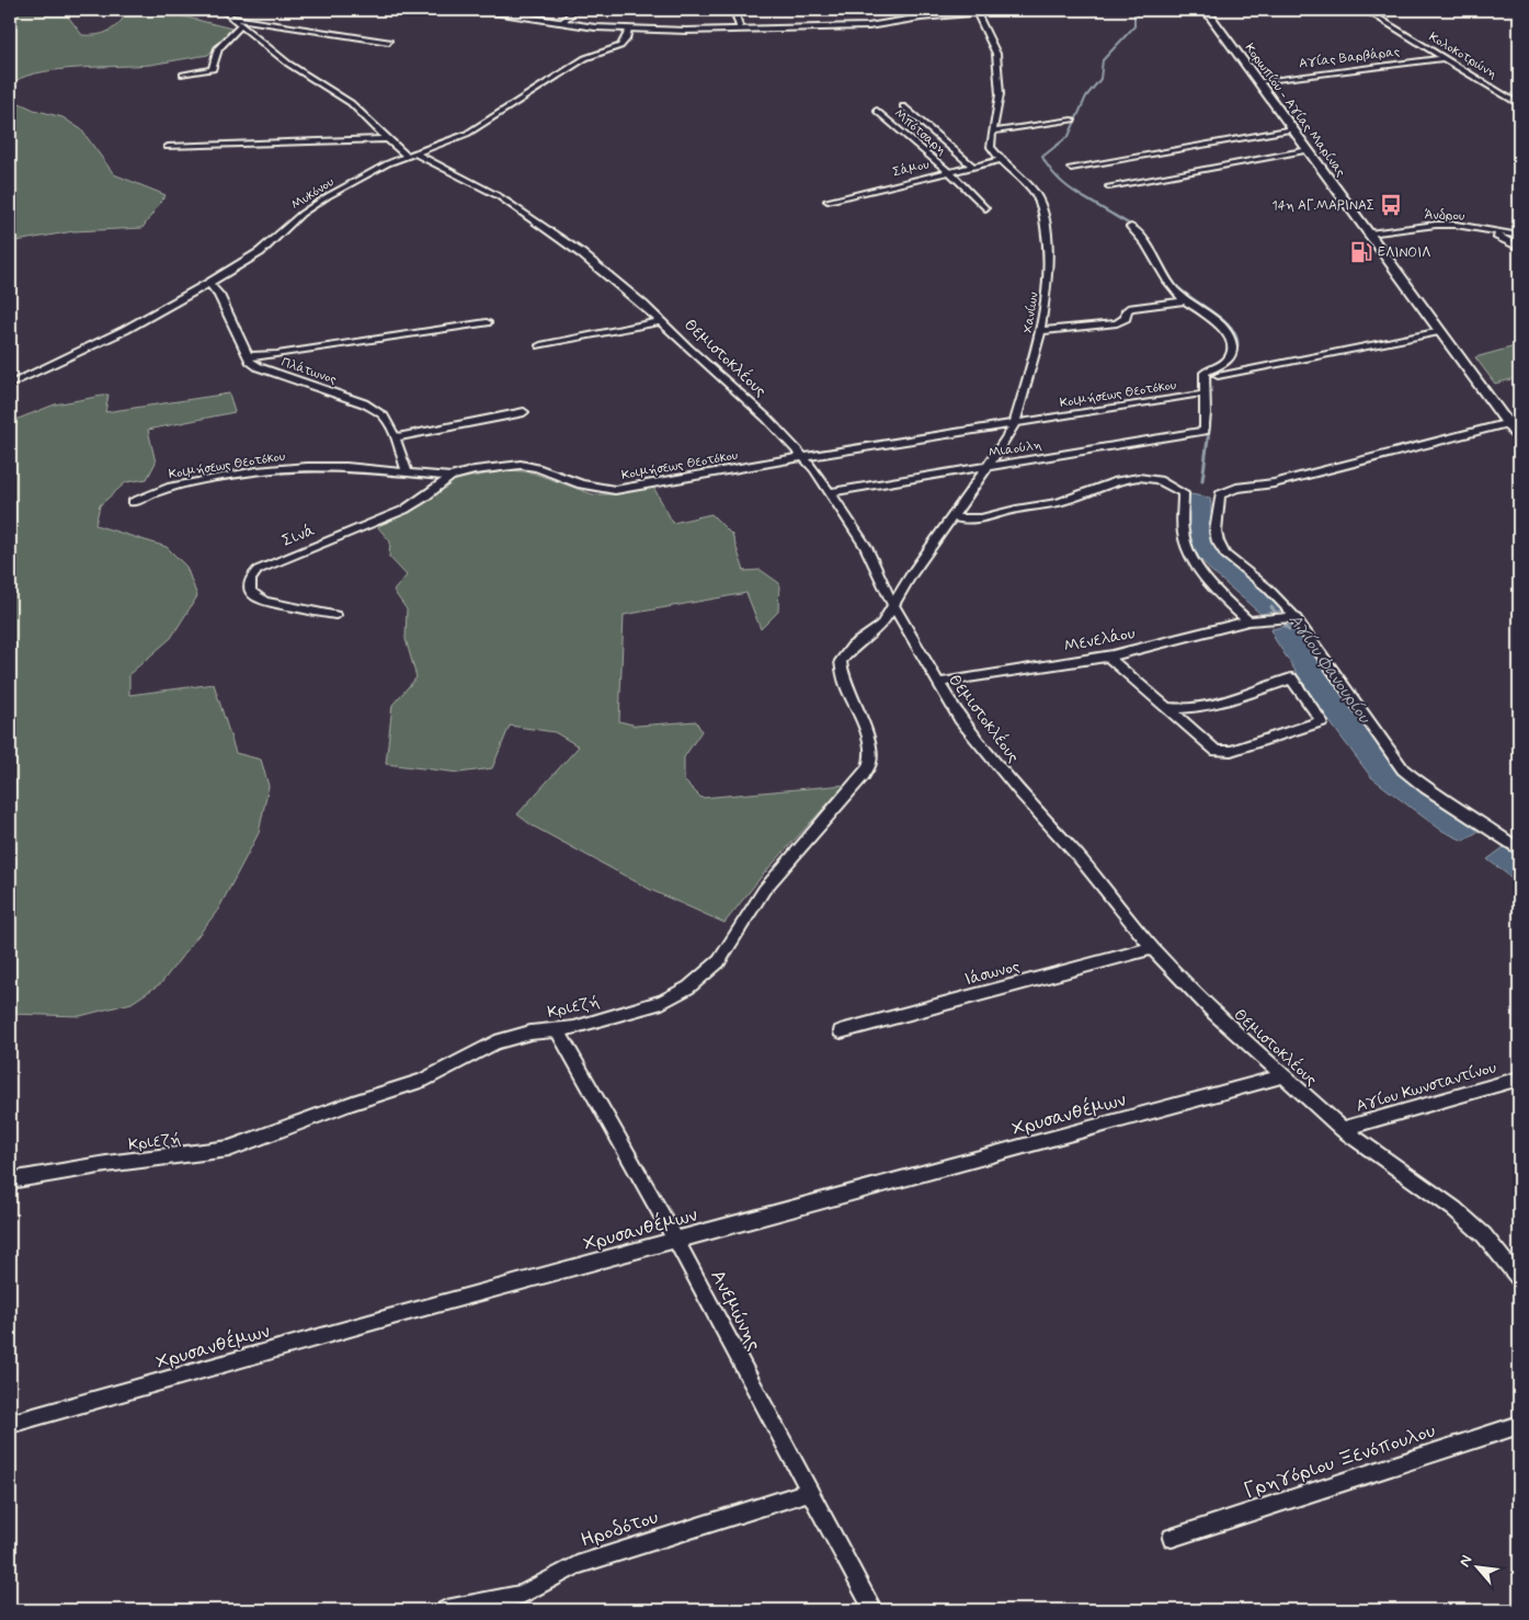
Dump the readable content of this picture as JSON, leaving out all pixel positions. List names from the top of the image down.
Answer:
{
  "streets": {
    "main road": ["Κορωπίου - Αγίας Μαρίνας"],
    "street": [
      "Κολοκοτρώνη",
      "Αγίας Βαρβάρας",
      "Μπότσαρη",
      "Σάμου",
      "Μυκόνου",
      "Άνδρου",
      "Χανίων",
      "Θεμιστοκλέους",
      "Πλάτωνος",
      "Κοιμήσεως Θεοτόκου",
      "Μιαούλη",
      "Σινά",
      "Μενελάου",
      "Ιάσωνος",
      "Κριεζή",
      "Αγίου Κωνσταντίνου",
      "Χρυσανθέμων",
      "Ανεμώνης",
      "Γρηγόριου Ξενόπουλου",
      "Ηροδότου"
    ]
  },
  "crossings": [
    ["Κολοκοτρώνη", "Αγίας Βαρβάρας"],
    ["Αγίας Βαρβάρας", "Κορωπίου - Αγίας Μαρίνας"],
    ["Κορωπίου - Αγίας Μαρίνας", "Άνδρου"],
    ["Μπότσαρη", "Σάμου"],
    ["Σάμου", "Χανίων"],
    ["Μυκόνου", "Θεμιστοκλέους"],
    ["Μυκόνου", "Πλάτωνος"],
    ["Χανίων", "Θεμιστοκλέους"],
    ["Χανίων", "Κοιμήσεως Θεοτόκου"],
    ["Χανίων", "Μιαούλη"],
    ["Χανίων", "Κριεζή"],
    ["Θεμιστοκλέους", "Κοιμήσεως Θεοτόκου"],
    ["Θεμιστοκλέους", "Μιαούλη"],
    ["Θεμιστοκλέους", "Μενελάου"],
    ["Θεμιστοκλέους", "Ιάσωνος"],
    ["Θεμιστοκλέους", "Κριεζή"],
    ["Θεμιστοκλέους", "Αγίου Κωνσταντίνου"],
    ["Θεμιστοκλέους", "Χρυσανθέμων"],
    ["Πλάτωνος", "Κοιμήσεως Θεοτόκου"],
    ["Κοιμήσεως Θεοτόκου", "Μιαούλη"],
    ["Κοιμήσεως Θεοτόκου", "Σινά"],
    ["Κριεζή", "Ανεμώνης"],
    ["Χρυσανθέμων", "Ανεμώνης"],
    ["Ανεμώνης", "Ηροδότου"]
  ],
  "water": ["Αγίου Φανουρίου"],
  "places": {
    "bus stop": ["14η ΑΓ.ΜΑΡΙΝΑΣ"],
    "fuel station": ["ΕΛΙΝΟΙΛ"]
  },
  "north": "top left"
}
